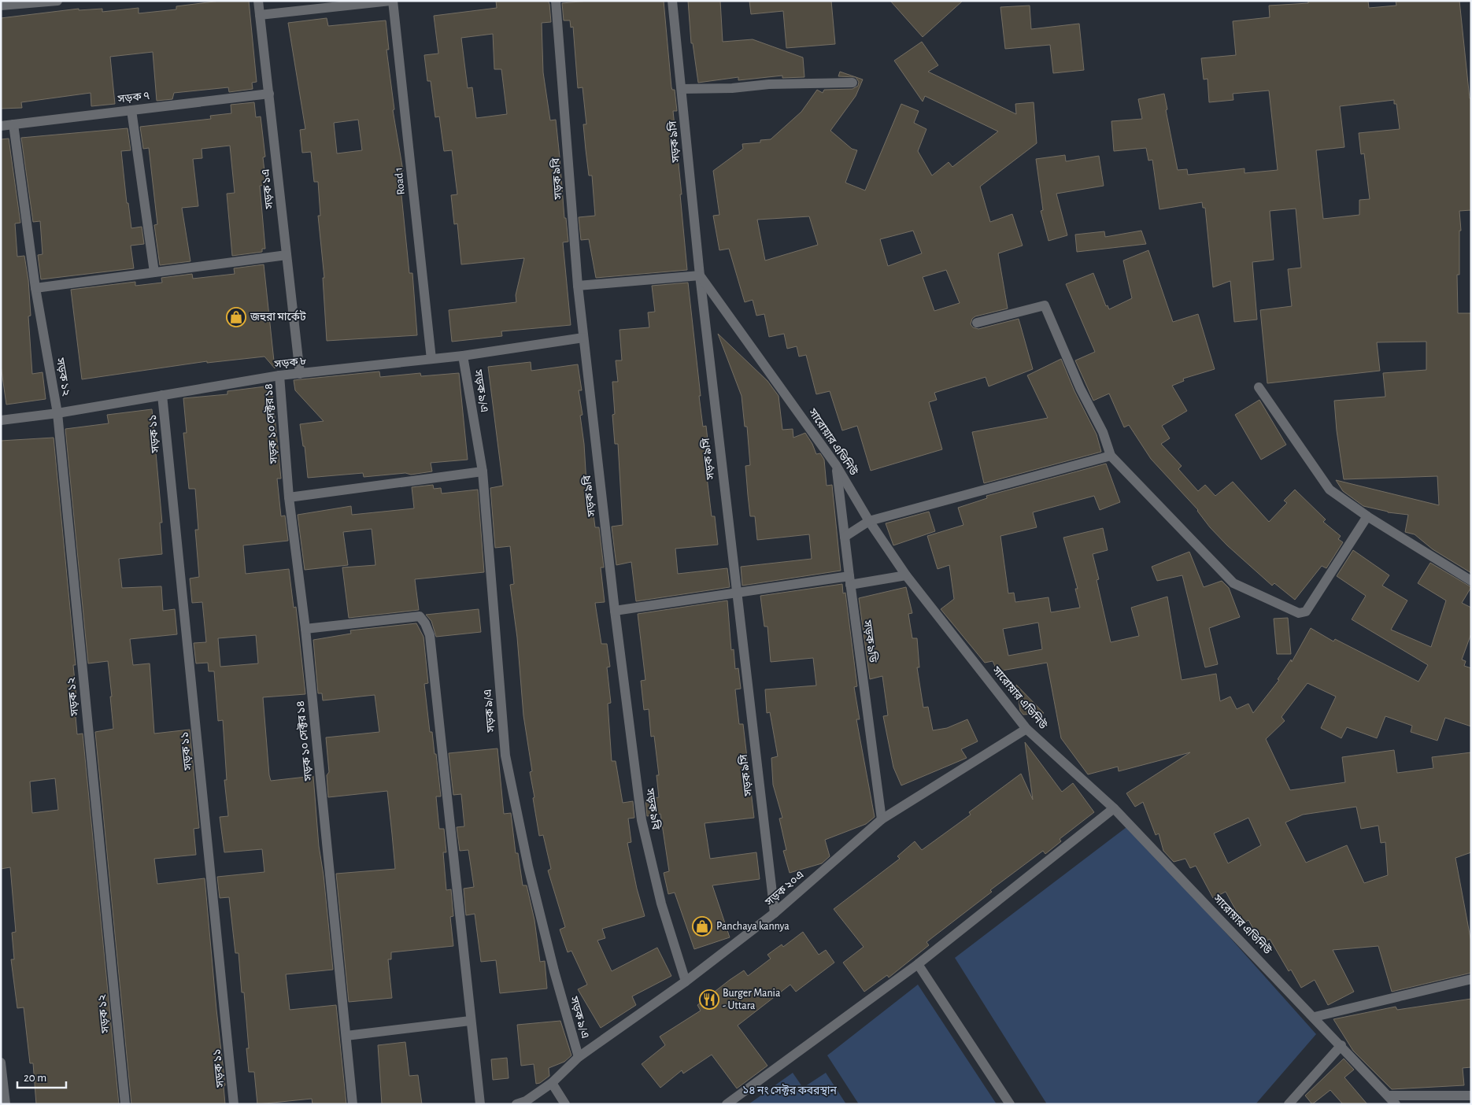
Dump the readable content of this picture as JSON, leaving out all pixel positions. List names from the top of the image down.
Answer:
{
  "streets": {
    "street": [
      "সড়ক ৭",
      "সড়ক ৯সি",
      "সড়ক ৯বি",
      "Road 1",
      "সড়ক ১এ",
      "সড়ক ৮",
      "সড়ক ১২",
      "সড়ক ৯/এ",
      "সড়ক ১০ সেক্টর ১৪",
      "সড়ক ১১",
      "সারোয়ার এভিনিউ",
      "সড়ক ৯ডি",
      "সড়ক ২০এ"
    ]
  },
  "crossings": [
    ["সড়ক ৭", "সড়ক ১এ"],
    ["সড়ক ৭", "সড়ক ১২"],
    ["সড়ক ৯সি", "সারোয়ার এভিনিউ"],
    ["সড়ক ৯সি", "সড়ক ২০এ"],
    ["সড়ক ৯বি", "সড়ক ৮"],
    ["সড়ক ৯বি", "সড়ক ২০এ"],
    ["Road 1", "সড়ক ৮"],
    ["সড়ক ১এ", "সড়ক ৮"],
    ["সড়ক ৮", "সড়ক ১২"],
    ["সড়ক ৮", "সড়ক ৯/এ"],
    ["সড়ক ৮", "সড়ক ১০ সেক্টর ১৪"],
    ["সড়ক ৮", "সড়ক ১১"],
    ["সড়ক ৯/এ", "সড়ক ২০এ"],
    ["সারোয়ার এভিনিউ", "সড়ক ৯ডি"],
    ["সারোয়ার এভিনিউ", "সড়ক ২০এ"],
    ["সড়ক ৯ডি", "সড়ক ২০এ"]
  ],
  "parks": ["১৪ নং সেক্টর কবরস্থান"],
  "places": {
    "shop": ["জহুরা মার্কেট", "Panchaya kannya"],
    "restaurant": ["Burger Mania - Uttara"]
  },
  "scale_bar": "20 m"
}
